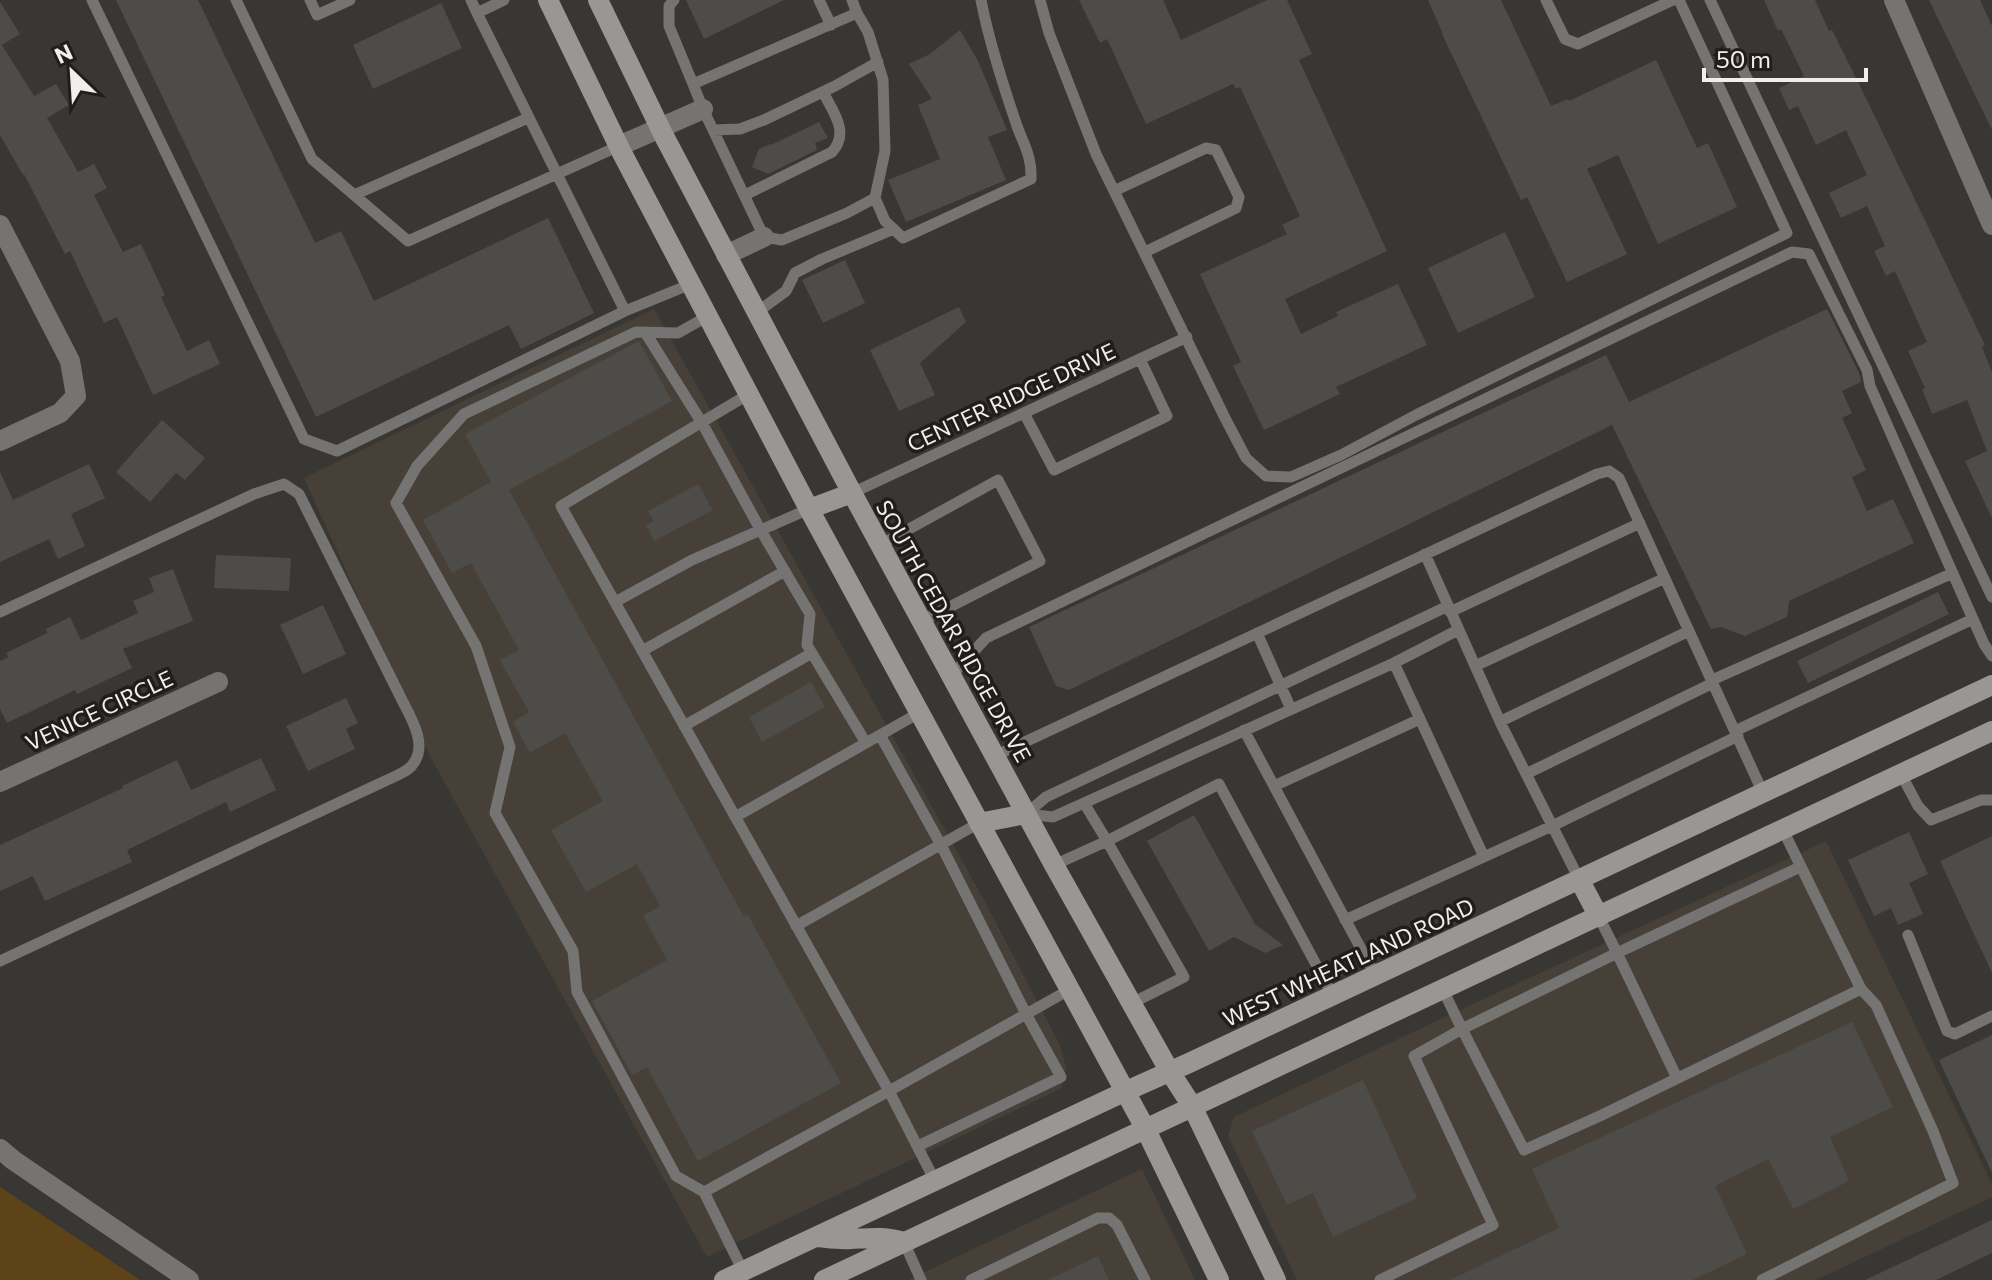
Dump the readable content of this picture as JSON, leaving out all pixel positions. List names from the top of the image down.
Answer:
{
  "streets": {
    "main road": ["SOUTH CEDAR RIDGE DRIVE", "WEST WHEATLAND ROAD"],
    "street": ["VENICE CIRCLE"],
    "lane": ["CENTER RIDGE DRIVE"]
  },
  "crossings": [
    ["CENTER RIDGE DRIVE", "SOUTH CEDAR RIDGE DRIVE"],
    ["SOUTH CEDAR RIDGE DRIVE", "WEST WHEATLAND ROAD"]
  ],
  "scale_bar": "50 m",
  "north": "top left"
}
